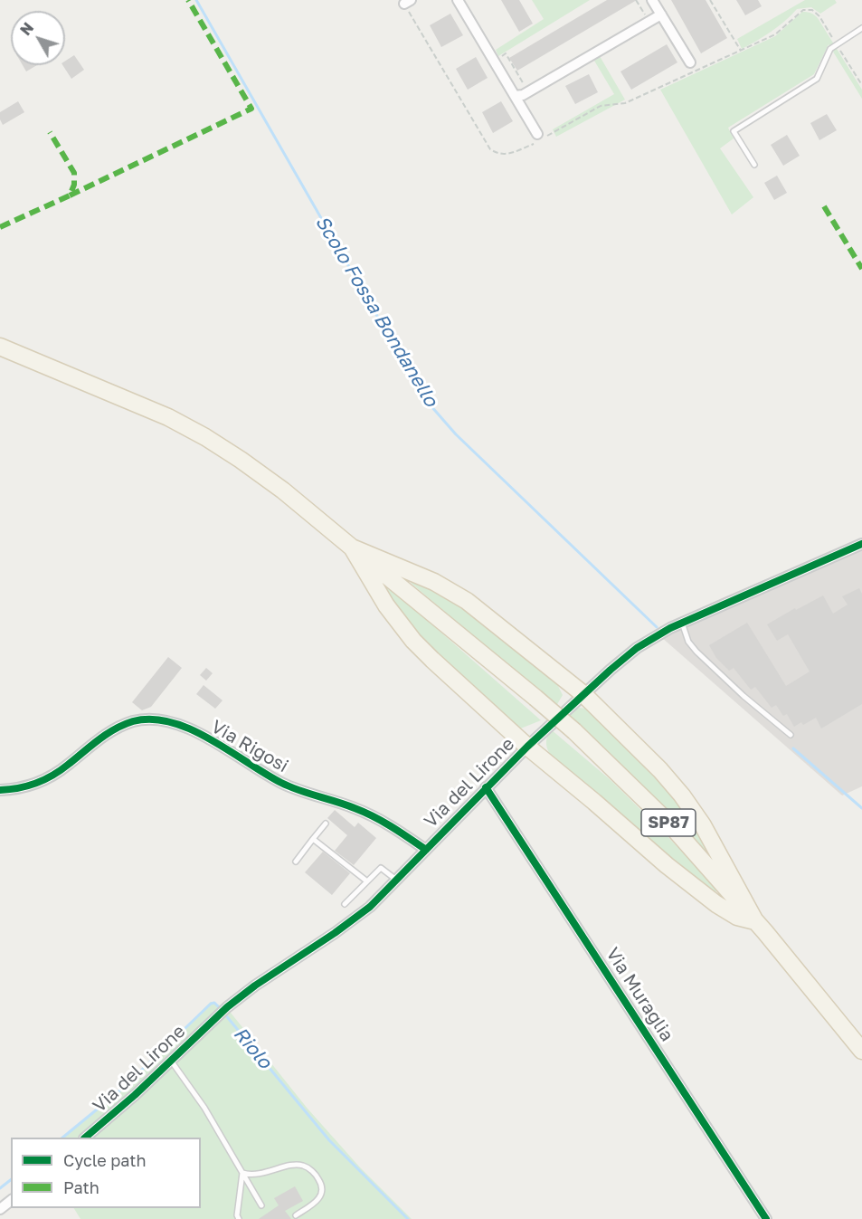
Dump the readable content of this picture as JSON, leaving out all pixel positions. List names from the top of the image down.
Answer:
{
  "streets": {
    "main road": ["SP87"],
    "street": ["Via Rigosi", "Via del Lirone", "Via Muraglia"]
  },
  "crossings": [
    ["Via Rigosi", "Via del Lirone"],
    ["Via del Lirone", "Via Muraglia"]
  ],
  "water": ["Scolo Fossa Bondanello", "Riolo"],
  "legend": ["Cycle path", "Path"],
  "north": "top left"
}
